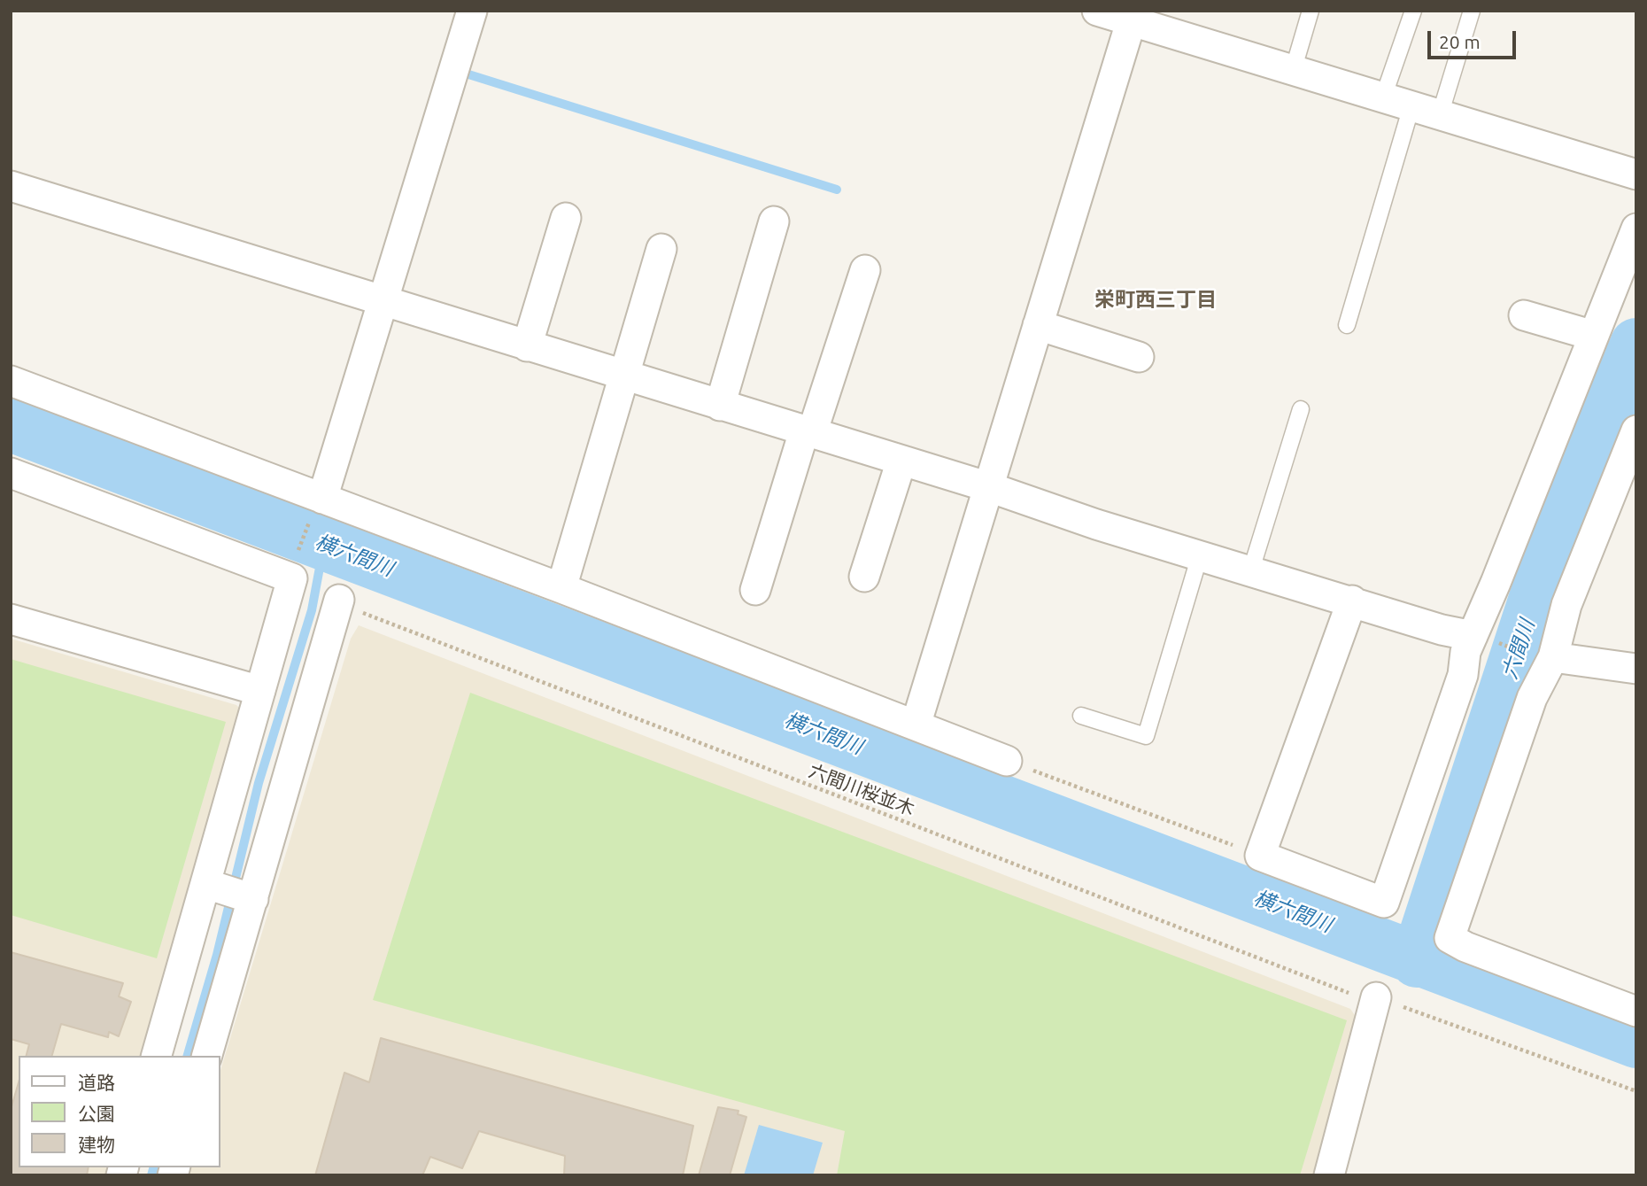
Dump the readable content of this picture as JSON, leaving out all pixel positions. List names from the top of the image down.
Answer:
{
  "streets": {
    "path": ["六間川桜並木"]
  },
  "districts": ["栄町西三丁目"],
  "water": ["横六間川", "六間川"],
  "legend": ["道路", "公園", "建物"],
  "scale_bar": "20 m"
}
